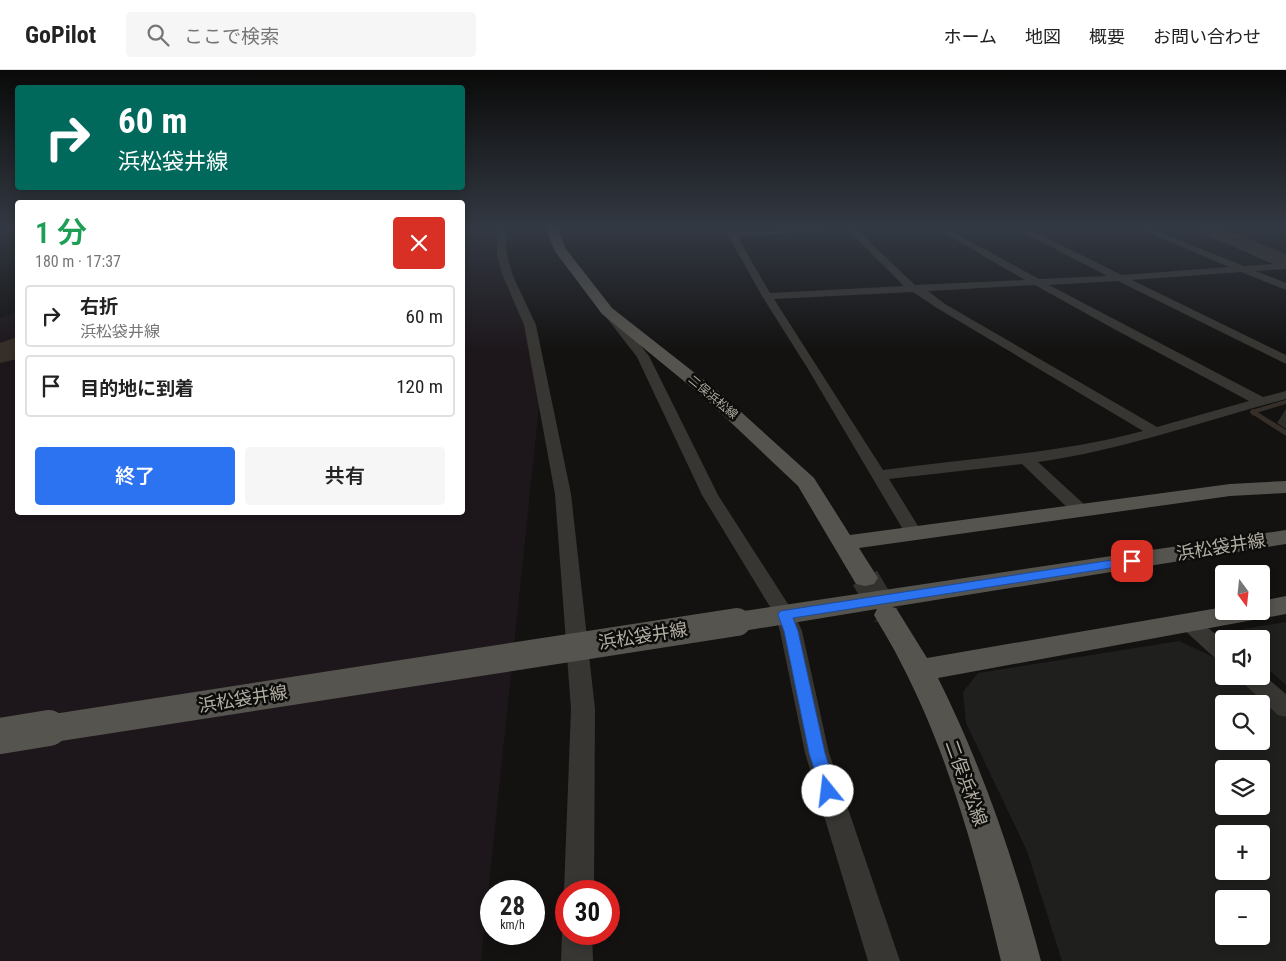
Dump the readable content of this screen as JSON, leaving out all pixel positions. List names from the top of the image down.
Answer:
{
  "streets": {
    "main road": ["二俣浜松線", "浜松袋井線"]
  },
  "north": "bottom",
  "page": {
    "header": "GoPilot",
    "search": "ここで検索",
    "nav": [
      "ホーム",
      "地図",
      "概要",
      "お問い合わせ"
    ],
    "turn": ["60 m", "浜松袋井線"],
    "heading": ["1 分", "180 m · 17:37"],
    "list": [
      {
        "name": "右折",
        "note": "浜松袋井線",
        "value": "60 m"
      },
      {
        "name": "目的地に到着",
        "value": "120 m"
      }
    ],
    "buttons": ["終了", "共有"],
    "map_buttons": ["+", "−"],
    "speed": "28 km/h",
    "limit": "30"
  }
}
